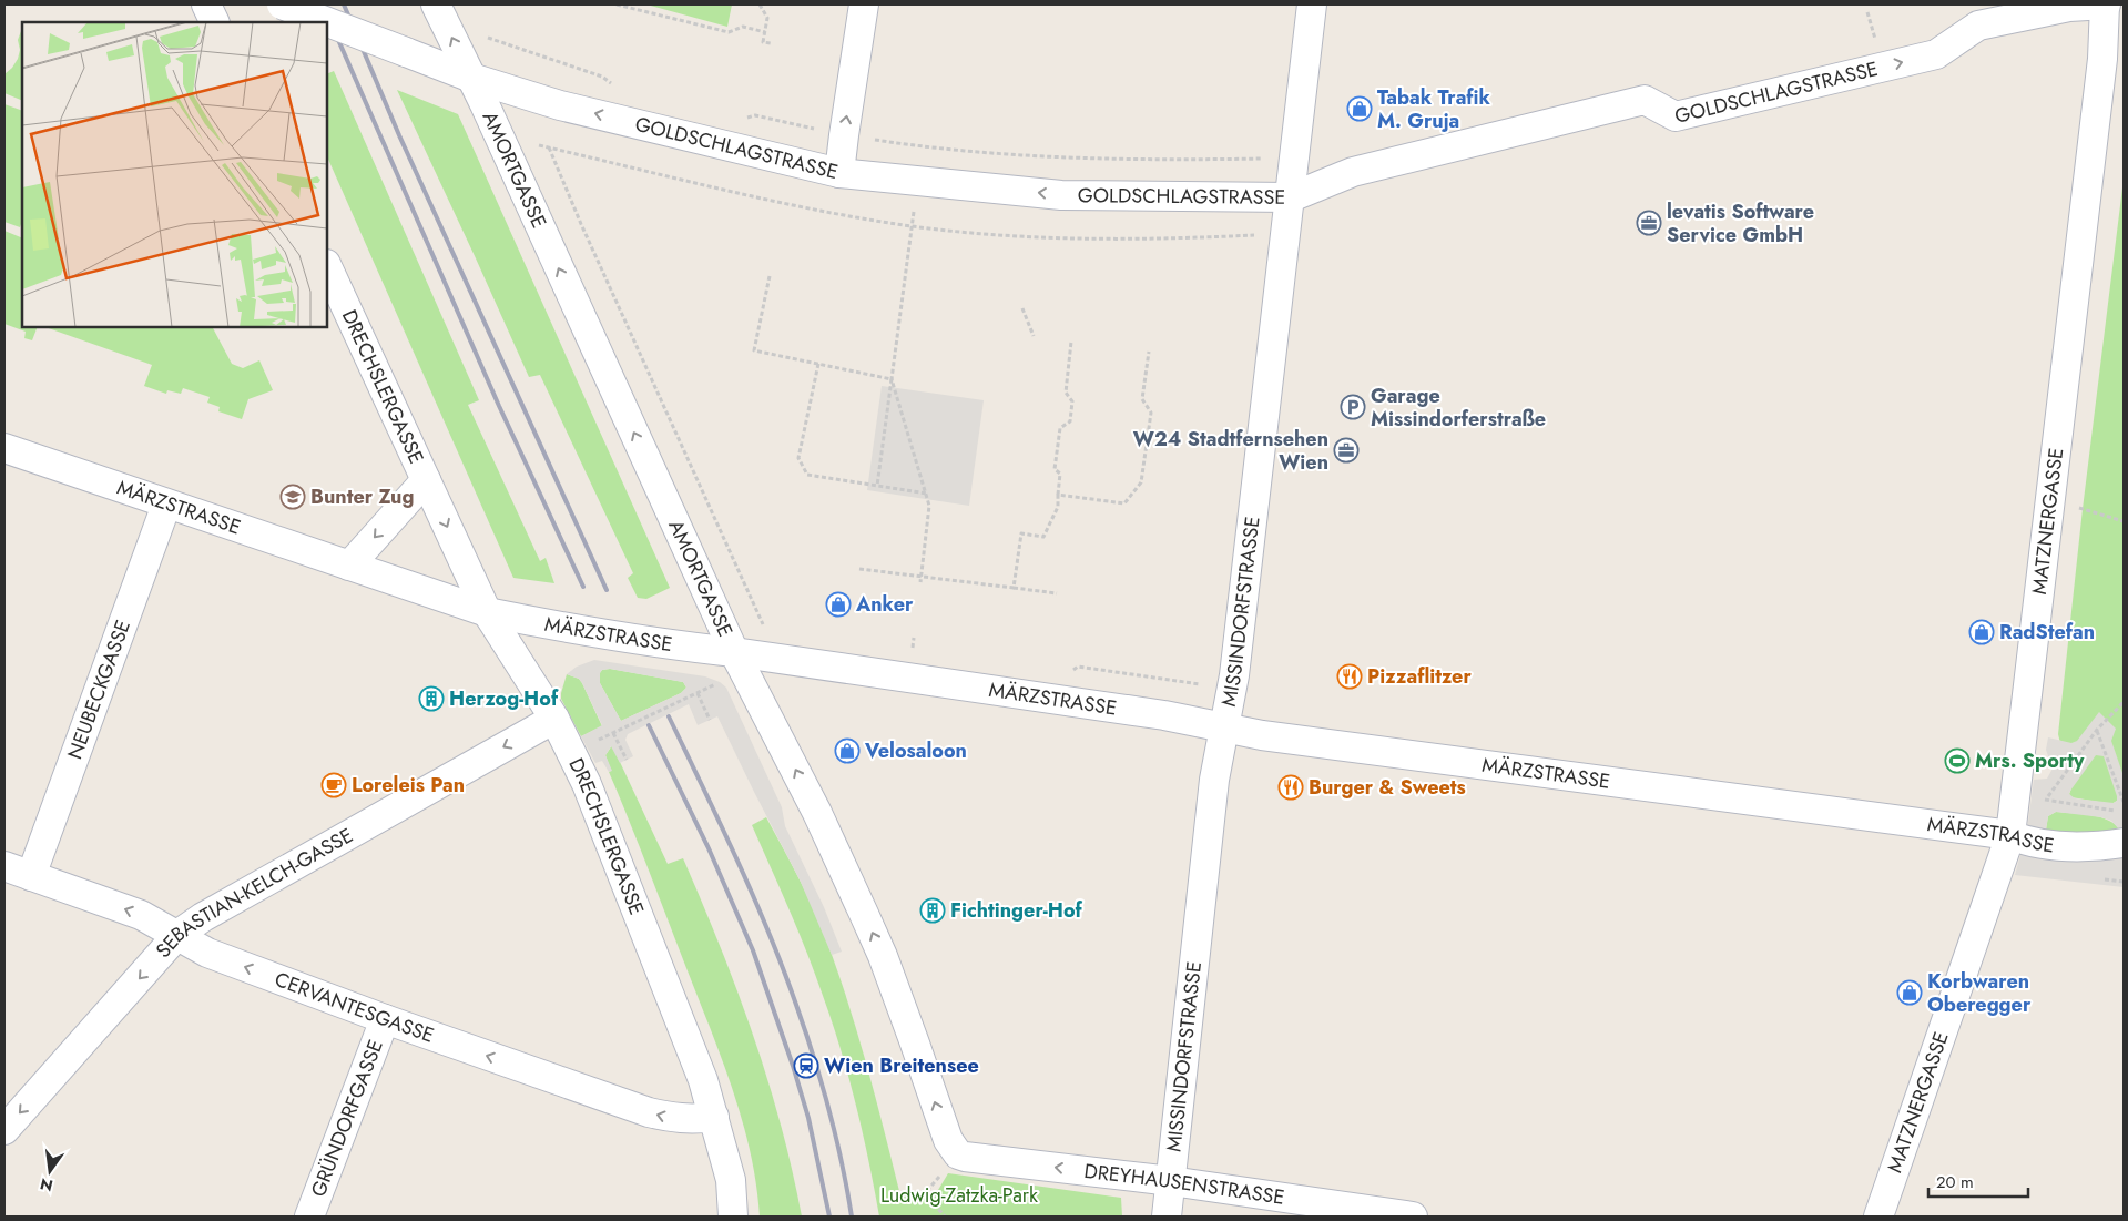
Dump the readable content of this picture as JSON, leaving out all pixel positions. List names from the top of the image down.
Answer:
{
  "streets": {
    "street": [
      "GOLDSCHLAGSTRASSE",
      "AMORTGASSE",
      "DRECHSLERGASSE",
      "MÄRZSTRASSE",
      "MATZNERGASSE",
      "MISSINDORFSTRASSE",
      "NEUBECKGASSE",
      "SEBASTIAN-KELCH-GASSE",
      "CERVANTESGASSE",
      "GRÜNDORFGASSE",
      "DREYHAUSENSTRASSE"
    ]
  },
  "crossings": [
    ["GOLDSCHLAGSTRASSE", "AMORTGASSE"],
    ["GOLDSCHLAGSTRASSE", "MATZNERGASSE"],
    ["GOLDSCHLAGSTRASSE", "MISSINDORFSTRASSE"],
    ["AMORTGASSE", "MÄRZSTRASSE"],
    ["AMORTGASSE", "DREYHAUSENSTRASSE"],
    ["DRECHSLERGASSE", "MÄRZSTRASSE"],
    ["DRECHSLERGASSE", "SEBASTIAN-KELCH-GASSE"],
    ["DRECHSLERGASSE", "CERVANTESGASSE"],
    ["MÄRZSTRASSE", "MATZNERGASSE"],
    ["MÄRZSTRASSE", "MISSINDORFSTRASSE"],
    ["MÄRZSTRASSE", "NEUBECKGASSE"],
    ["MISSINDORFSTRASSE", "DREYHAUSENSTRASSE"],
    ["NEUBECKGASSE", "CERVANTESGASSE"],
    ["SEBASTIAN-KELCH-GASSE", "CERVANTESGASSE"],
    ["CERVANTESGASSE", "GRÜNDORFGASSE"]
  ],
  "one_way": [
    "AMORTGASSE",
    "SEBASTIAN-KELCH-GASSE",
    "CERVANTESGASSE",
    "DREYHAUSENSTRASSE"
  ],
  "parks": ["Ludwig-Zatzka-Park"],
  "places": {
    "shop": [
      "Tabak Trafik M. Gruja",
      "Anker",
      "RadStefan",
      "Velosaloon",
      "Korbwaren Oberegger"
    ],
    "office": ["levatis Software Service GmbH", "W24 Stadtfernsehen Wien"],
    "parking": ["Garage Missindorferstraße"],
    "school or university": ["Bunter Zug"],
    "restaurant": ["Pizzaflitzer", "Burger & Sweets"],
    "building": ["Herzog-Hof", "Fichtinger-Hof"],
    "sports": ["Mrs. Sporty"],
    "cafe": ["Loreleis Pan"],
    "station": ["Wien Breitensee"]
  },
  "scale_bar": "20 m",
  "north": "bottom"
}
